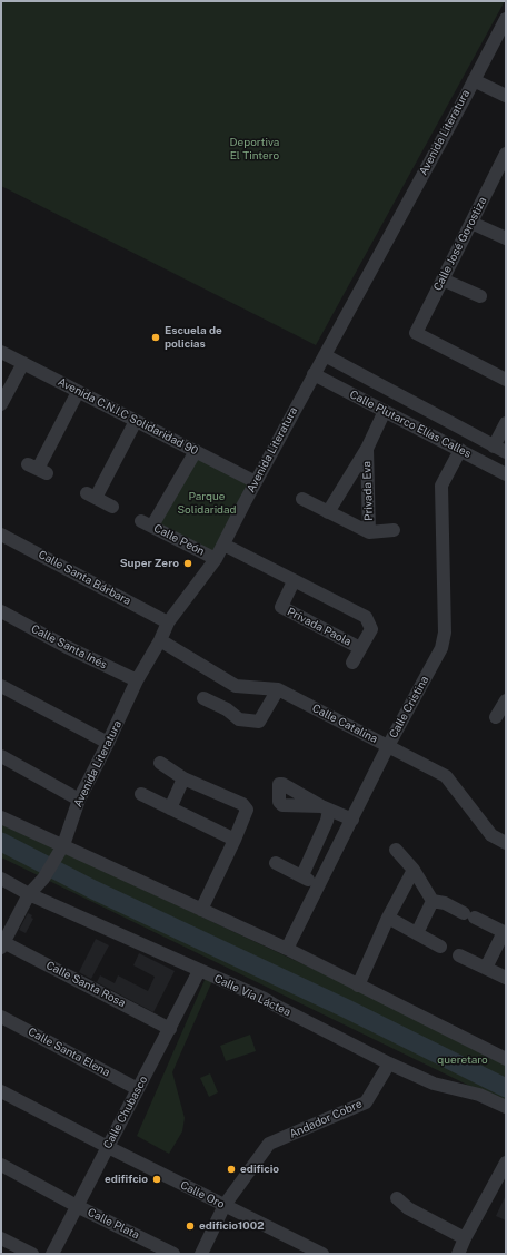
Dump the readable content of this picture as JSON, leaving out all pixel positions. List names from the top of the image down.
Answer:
{
  "streets": {
    "street": [
      "Avenida Literatura",
      "Calle José Gorostiza",
      "Avenida C.N.I.C Solidaridad 90",
      "Calle Plutarco Elías Calles",
      "Privada Eva",
      "Calle Peón",
      "Calle Santa Bárbara",
      "Privada Paola",
      "Calle Santa Inés",
      "Calle Cristina",
      "Calle Catalina",
      "Calle Santa Rosa",
      "Calle Vía Láctea",
      "Calle Santa Elena",
      "Calle Chubasco",
      "Andador Cobre",
      "Calle Oro",
      "Calle Plata"
    ]
  },
  "crossings": [
    ["Avenida Literatura", "Avenida C.N.I.C Solidaridad 90"],
    ["Avenida Literatura", "Calle Plutarco Elías Calles"],
    ["Avenida Literatura", "Calle Peón"],
    ["Avenida Literatura", "Calle Santa Bárbara"],
    ["Avenida Literatura", "Privada Paola"],
    ["Avenida Literatura", "Calle Santa Inés"],
    ["Avenida Literatura", "Calle Catalina"],
    ["Avenida Literatura", "Calle Santa Rosa"],
    ["Avenida Literatura", "Calle Vía Láctea"],
    ["Avenida C.N.I.C Solidaridad 90", "Calle Peón"],
    ["Calle Plutarco Elías Calles", "Privada Eva"],
    ["Calle Plutarco Elías Calles", "Calle Cristina"],
    ["Calle Cristina", "Calle Catalina"],
    ["Calle Santa Rosa", "Calle Chubasco"],
    ["Calle Vía Láctea", "Calle Chubasco"],
    ["Calle Vía Láctea", "Andador Cobre"],
    ["Calle Santa Elena", "Calle Chubasco"],
    ["Calle Chubasco", "Calle Oro"],
    ["Calle Chubasco", "Calle Plata"],
    ["Andador Cobre", "Calle Oro"]
  ],
  "parks": ["Deportiva El Tintero", "Parque Solidaridad", "queretaro"],
  "places": [
    "Escuela de policias",
    "Super Zero",
    "edificio",
    "edififcio",
    "edificio1002"
  ]
}
